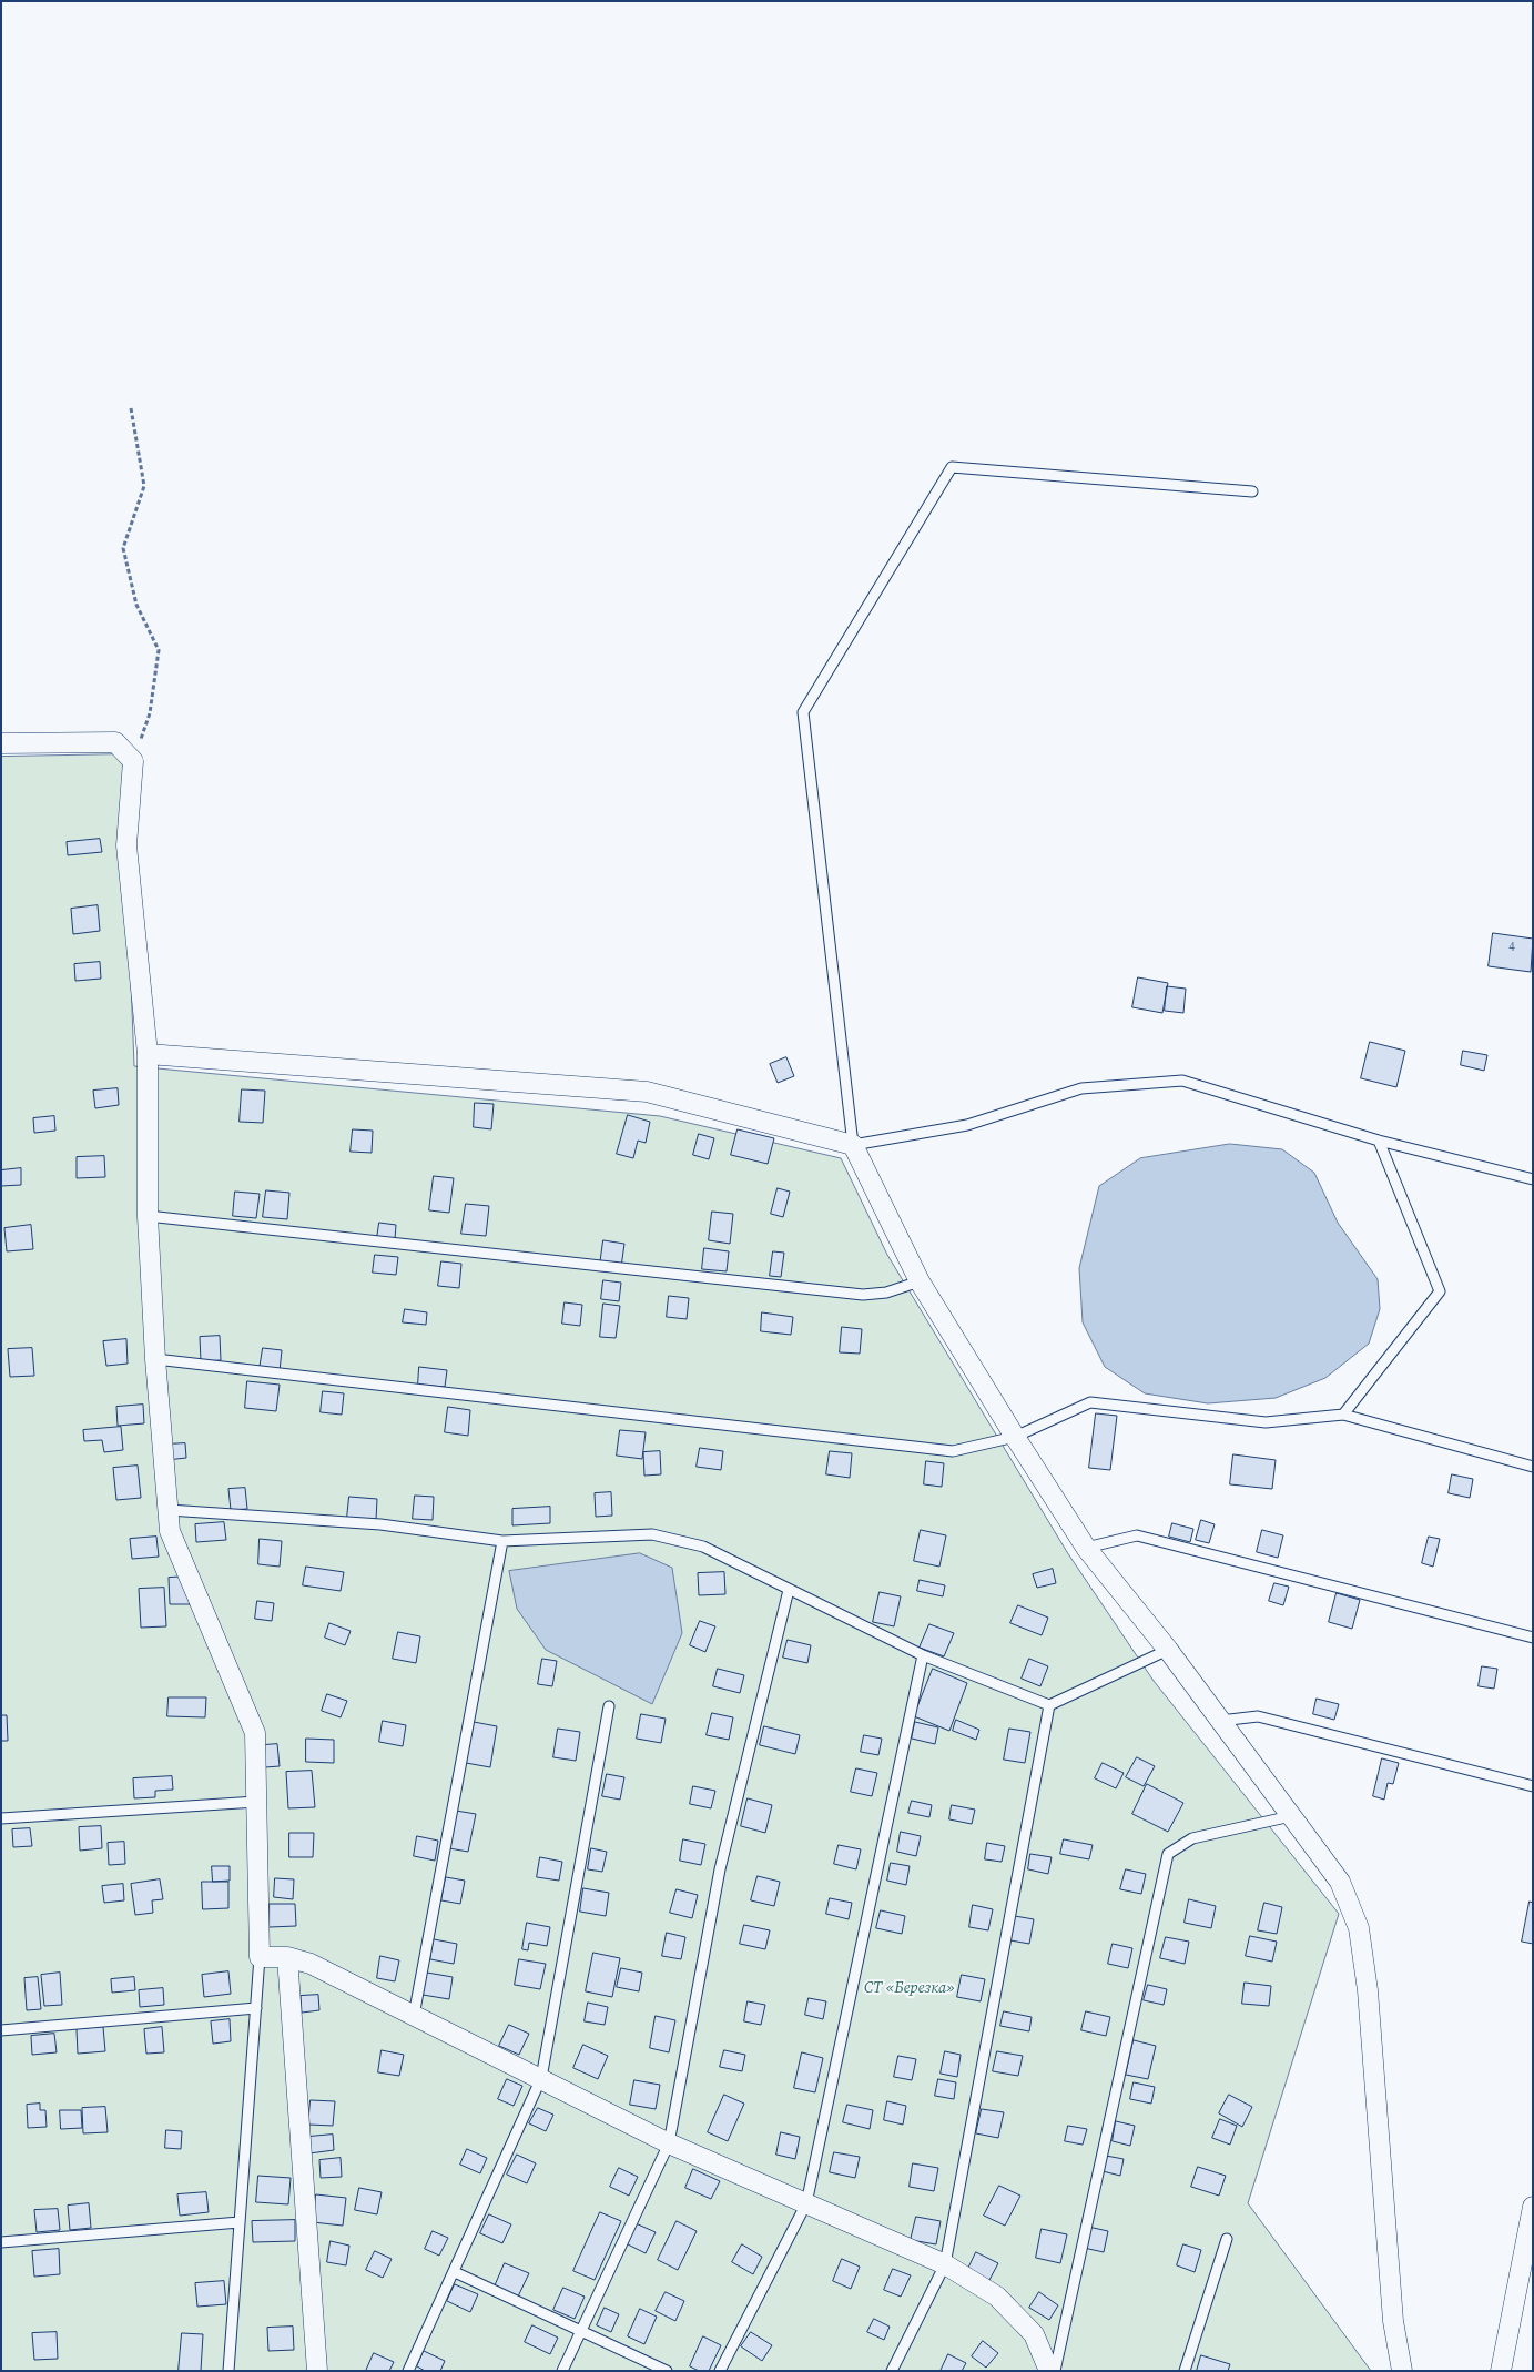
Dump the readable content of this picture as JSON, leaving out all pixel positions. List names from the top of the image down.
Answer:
{
  "parks": ["СТ «Березка»"],
  "house_numbers": ["4"]
}
